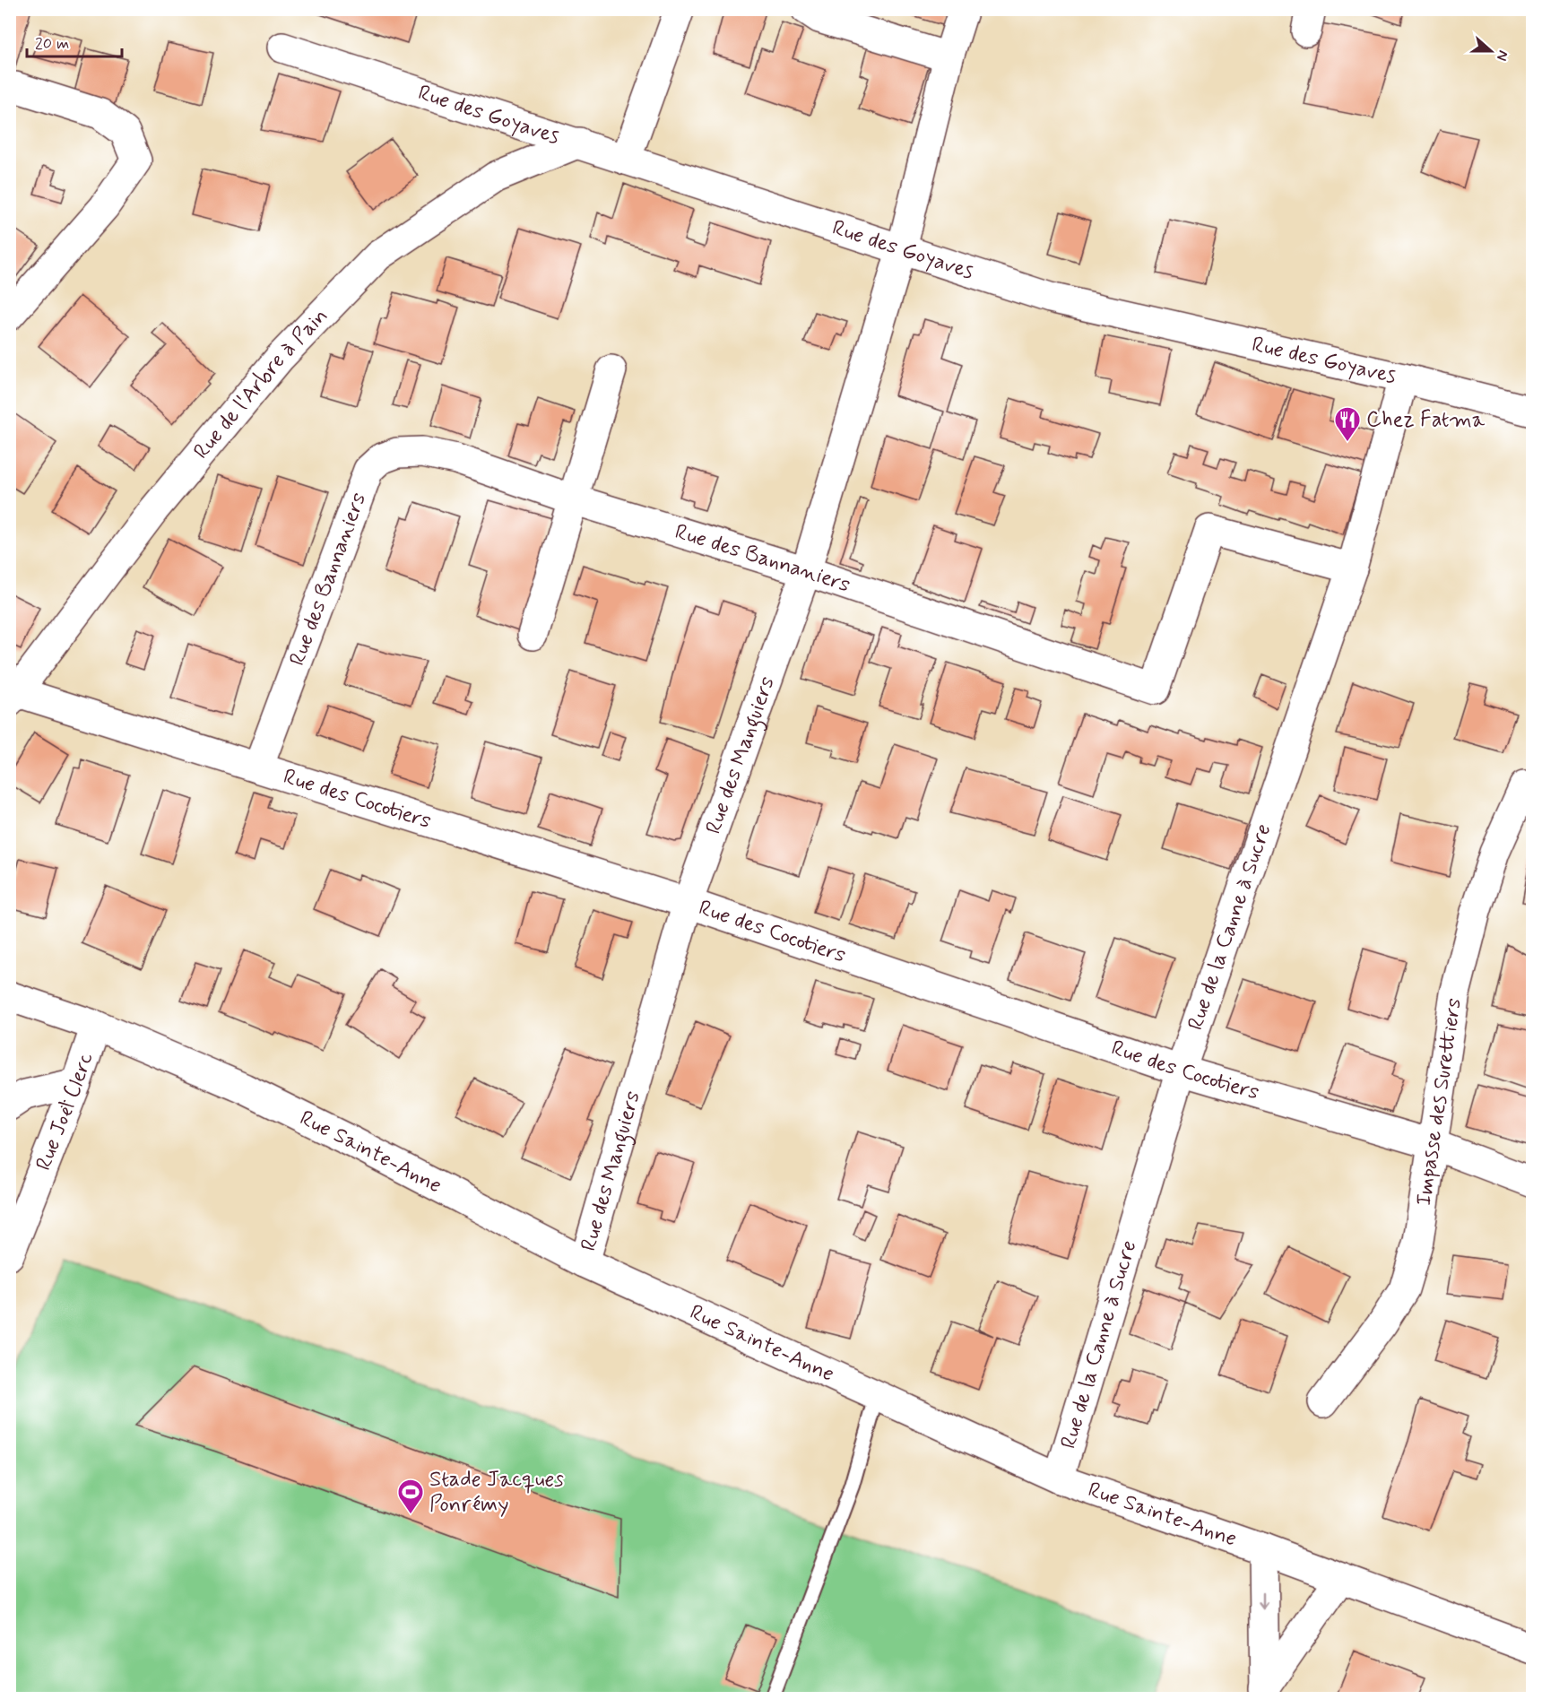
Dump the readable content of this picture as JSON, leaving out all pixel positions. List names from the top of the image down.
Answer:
{
  "streets": {
    "street": [
      "Rue des Goyaves",
      "Rue de l'Arbre à Pain",
      "Rue des Bannaniers",
      "Rue des Manguiers",
      "Rue des Cocotiers",
      "Rue de la Canne à Sucre",
      "Impasse des Surettiers",
      "Rue Joël Clerc",
      "Rue Sainte-Anne"
    ]
  },
  "crossings": [
    ["Rue des Goyaves", "Rue de l'Arbre à Pain"],
    ["Rue des Goyaves", "Rue des Manguiers"],
    ["Rue des Goyaves", "Rue de la Canne à Sucre"],
    ["Rue de l'Arbre à Pain", "Rue des Cocotiers"],
    ["Rue des Bannaniers", "Rue des Manguiers"],
    ["Rue des Bannaniers", "Rue des Cocotiers"],
    ["Rue des Bannaniers", "Rue de la Canne à Sucre"],
    ["Rue des Manguiers", "Rue des Cocotiers"],
    ["Rue des Manguiers", "Rue Sainte-Anne"],
    ["Rue des Cocotiers", "Rue de la Canne à Sucre"],
    ["Rue des Cocotiers", "Impasse des Surettiers"],
    ["Rue de la Canne à Sucre", "Rue Sainte-Anne"],
    ["Rue Joël Clerc", "Rue Sainte-Anne"]
  ],
  "places": {
    "restaurant": ["Chez Fatma"],
    "sports": ["Stade Jacques Ponrémy"]
  },
  "scale_bar": "20 m",
  "north": "right"
}
